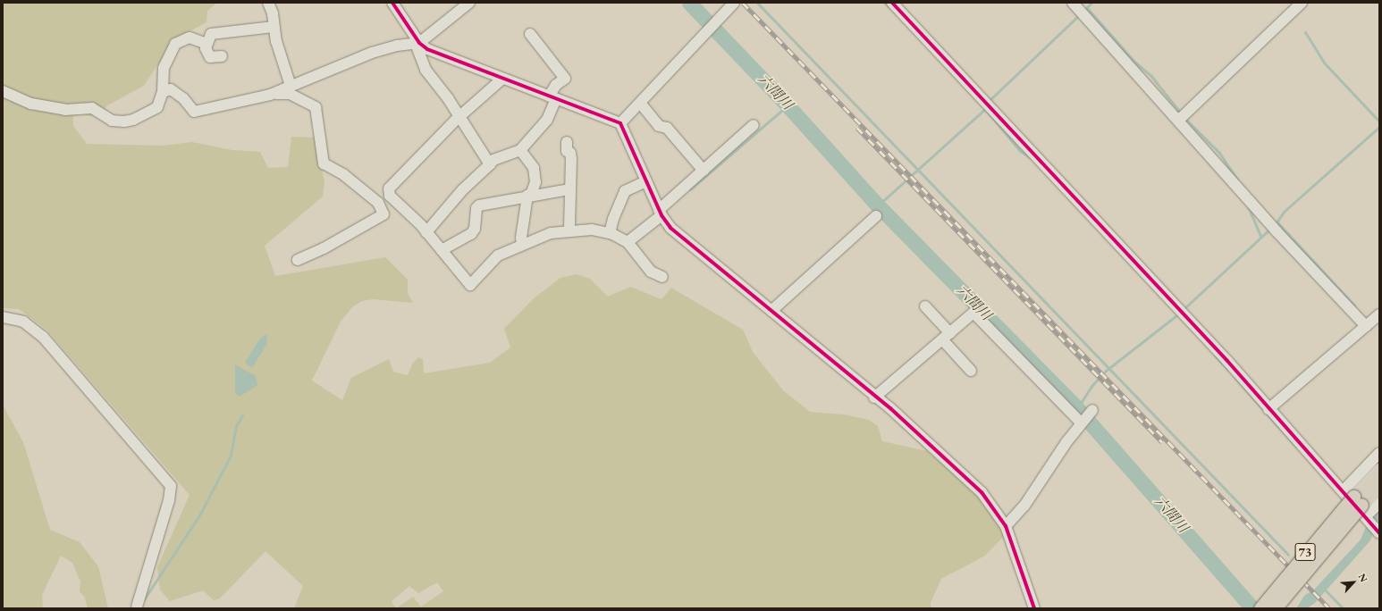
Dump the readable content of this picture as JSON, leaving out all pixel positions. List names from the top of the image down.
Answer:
{
  "streets": {
    "main road": ["73"]
  },
  "water": ["六間川"],
  "north": "top right"
}
